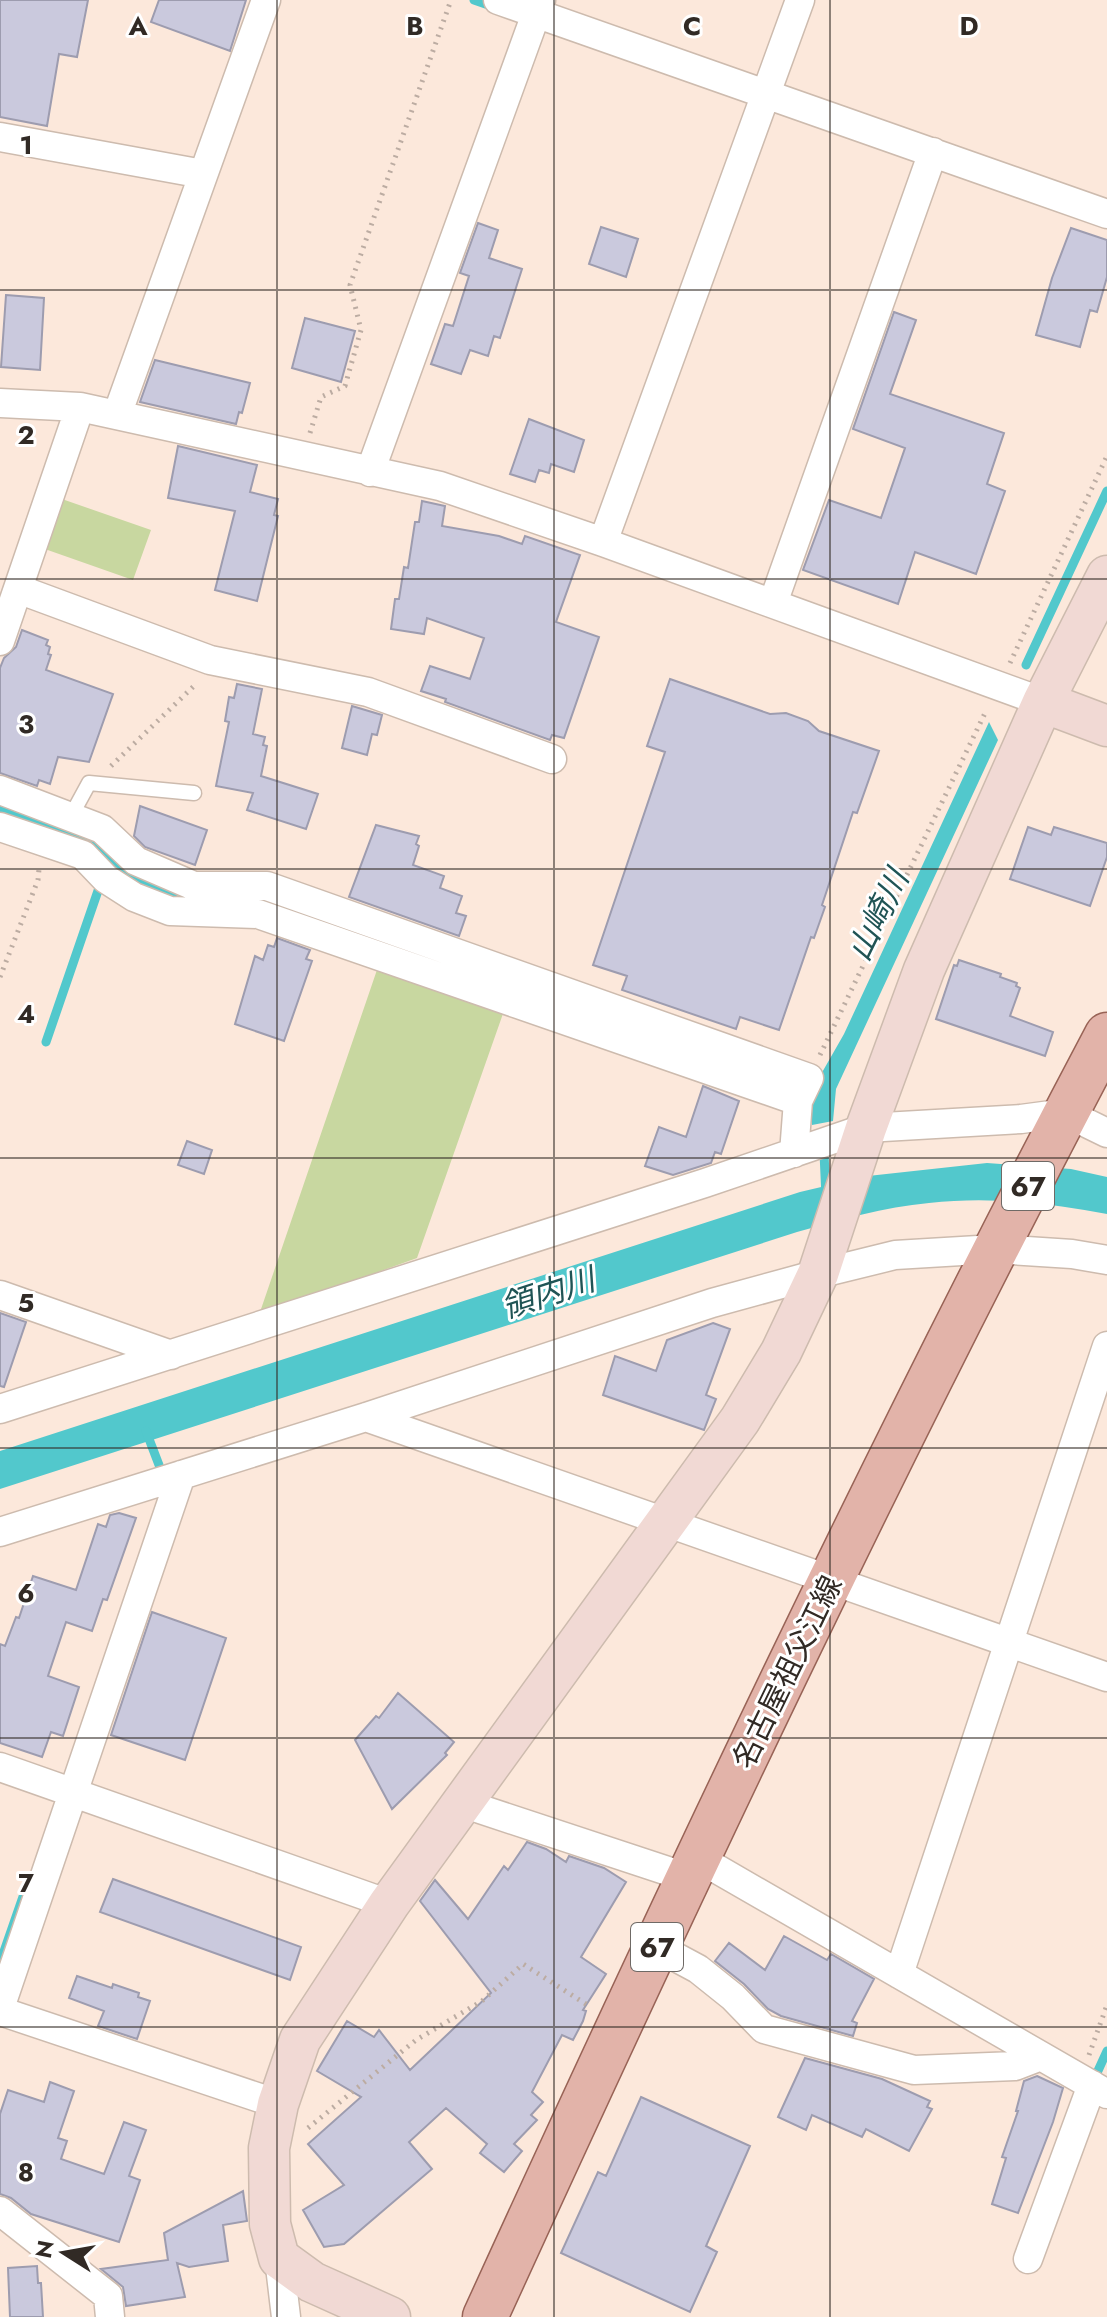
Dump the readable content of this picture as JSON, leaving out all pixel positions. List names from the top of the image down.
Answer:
{
  "streets": {
    "main road": ["67", "名古屋祖父江線"]
  },
  "water": ["山崎川", "領内川"],
  "north": "left",
  "grid": {
    "columns": [
      "A",
      "B",
      "C",
      "D"
    ],
    "rows": [
      "1",
      "2",
      "3",
      "4",
      "5",
      "6",
      "7",
      "8"
    ]
  }
}
